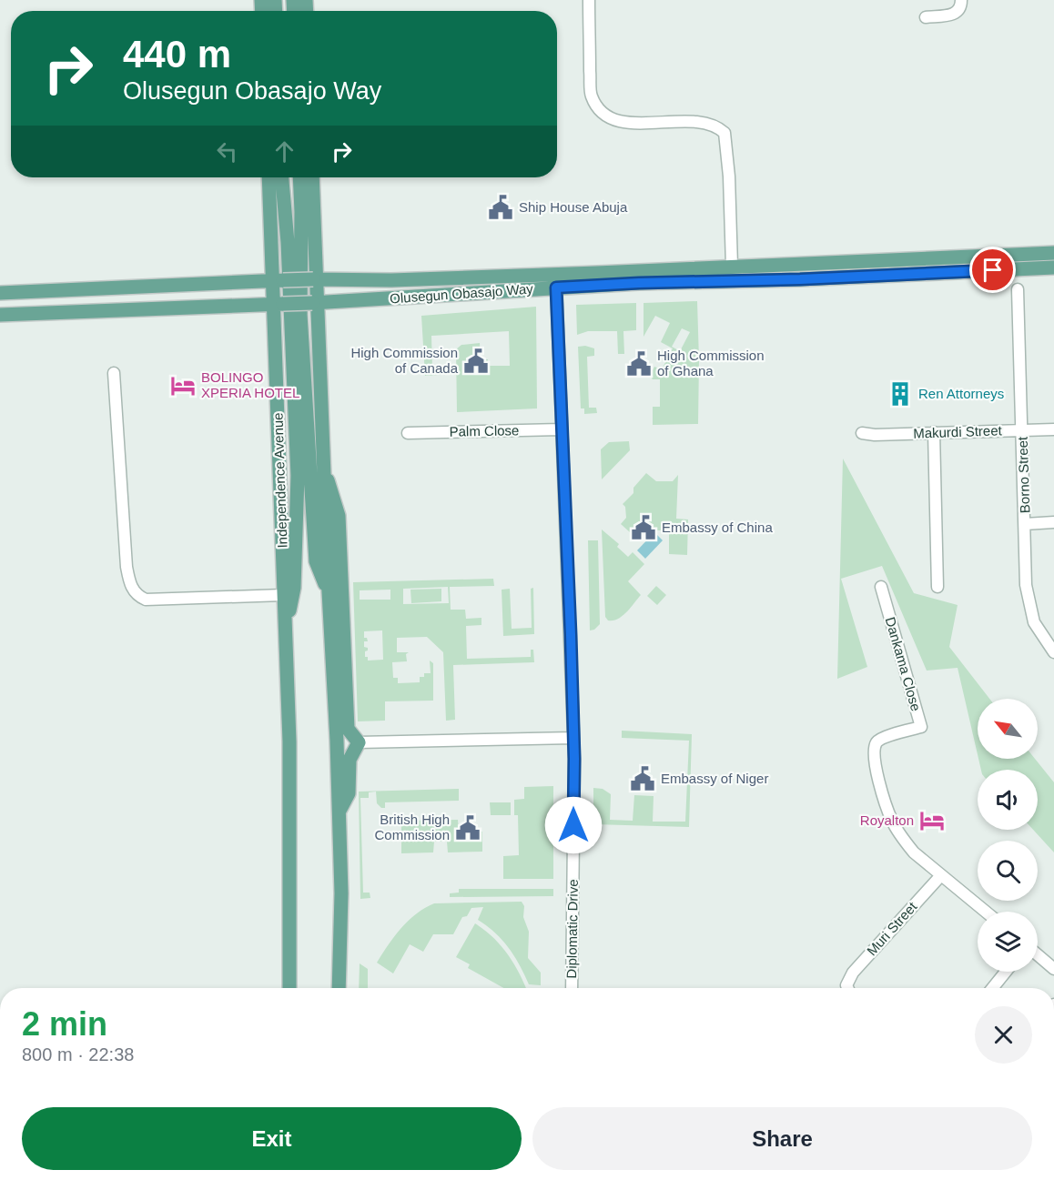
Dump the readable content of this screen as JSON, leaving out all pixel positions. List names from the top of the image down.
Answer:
{
  "streets": {
    "main road": ["Olusegun Obasajo Way", "Independence Avenue"],
    "street": [
      "Palm Close",
      "Makurdi Street",
      "Borno Street",
      "Dankama Close",
      "Diplomatic Drive",
      "Muri Street"
    ]
  },
  "crossings": [
    ["Olusegun Obasajo Way", "Independence Avenue"],
    ["Olusegun Obasajo Way", "Diplomatic Drive"],
    ["Palm Close", "Diplomatic Drive"],
    ["Makurdi Street", "Borno Street"],
    ["Dankama Close", "Muri Street"]
  ],
  "places": {
    "public building": [
      "Ship House Abuja",
      "High Commission of Canada",
      "High Commission of Ghana",
      "Embassy of China",
      "Embassy of Niger",
      "British High Commission"
    ],
    "hotel": ["BOLINGO XPERIA HOTEL", "Royalton"],
    "building": ["Ren Attorneys"]
  },
  "north": "top left",
  "page": {
    "turn": ["440 m", "Olusegun Obasajo Way"],
    "heading": ["2 min", "800 m · 22:38"],
    "buttons": ["Exit", "Share"]
  }
}
